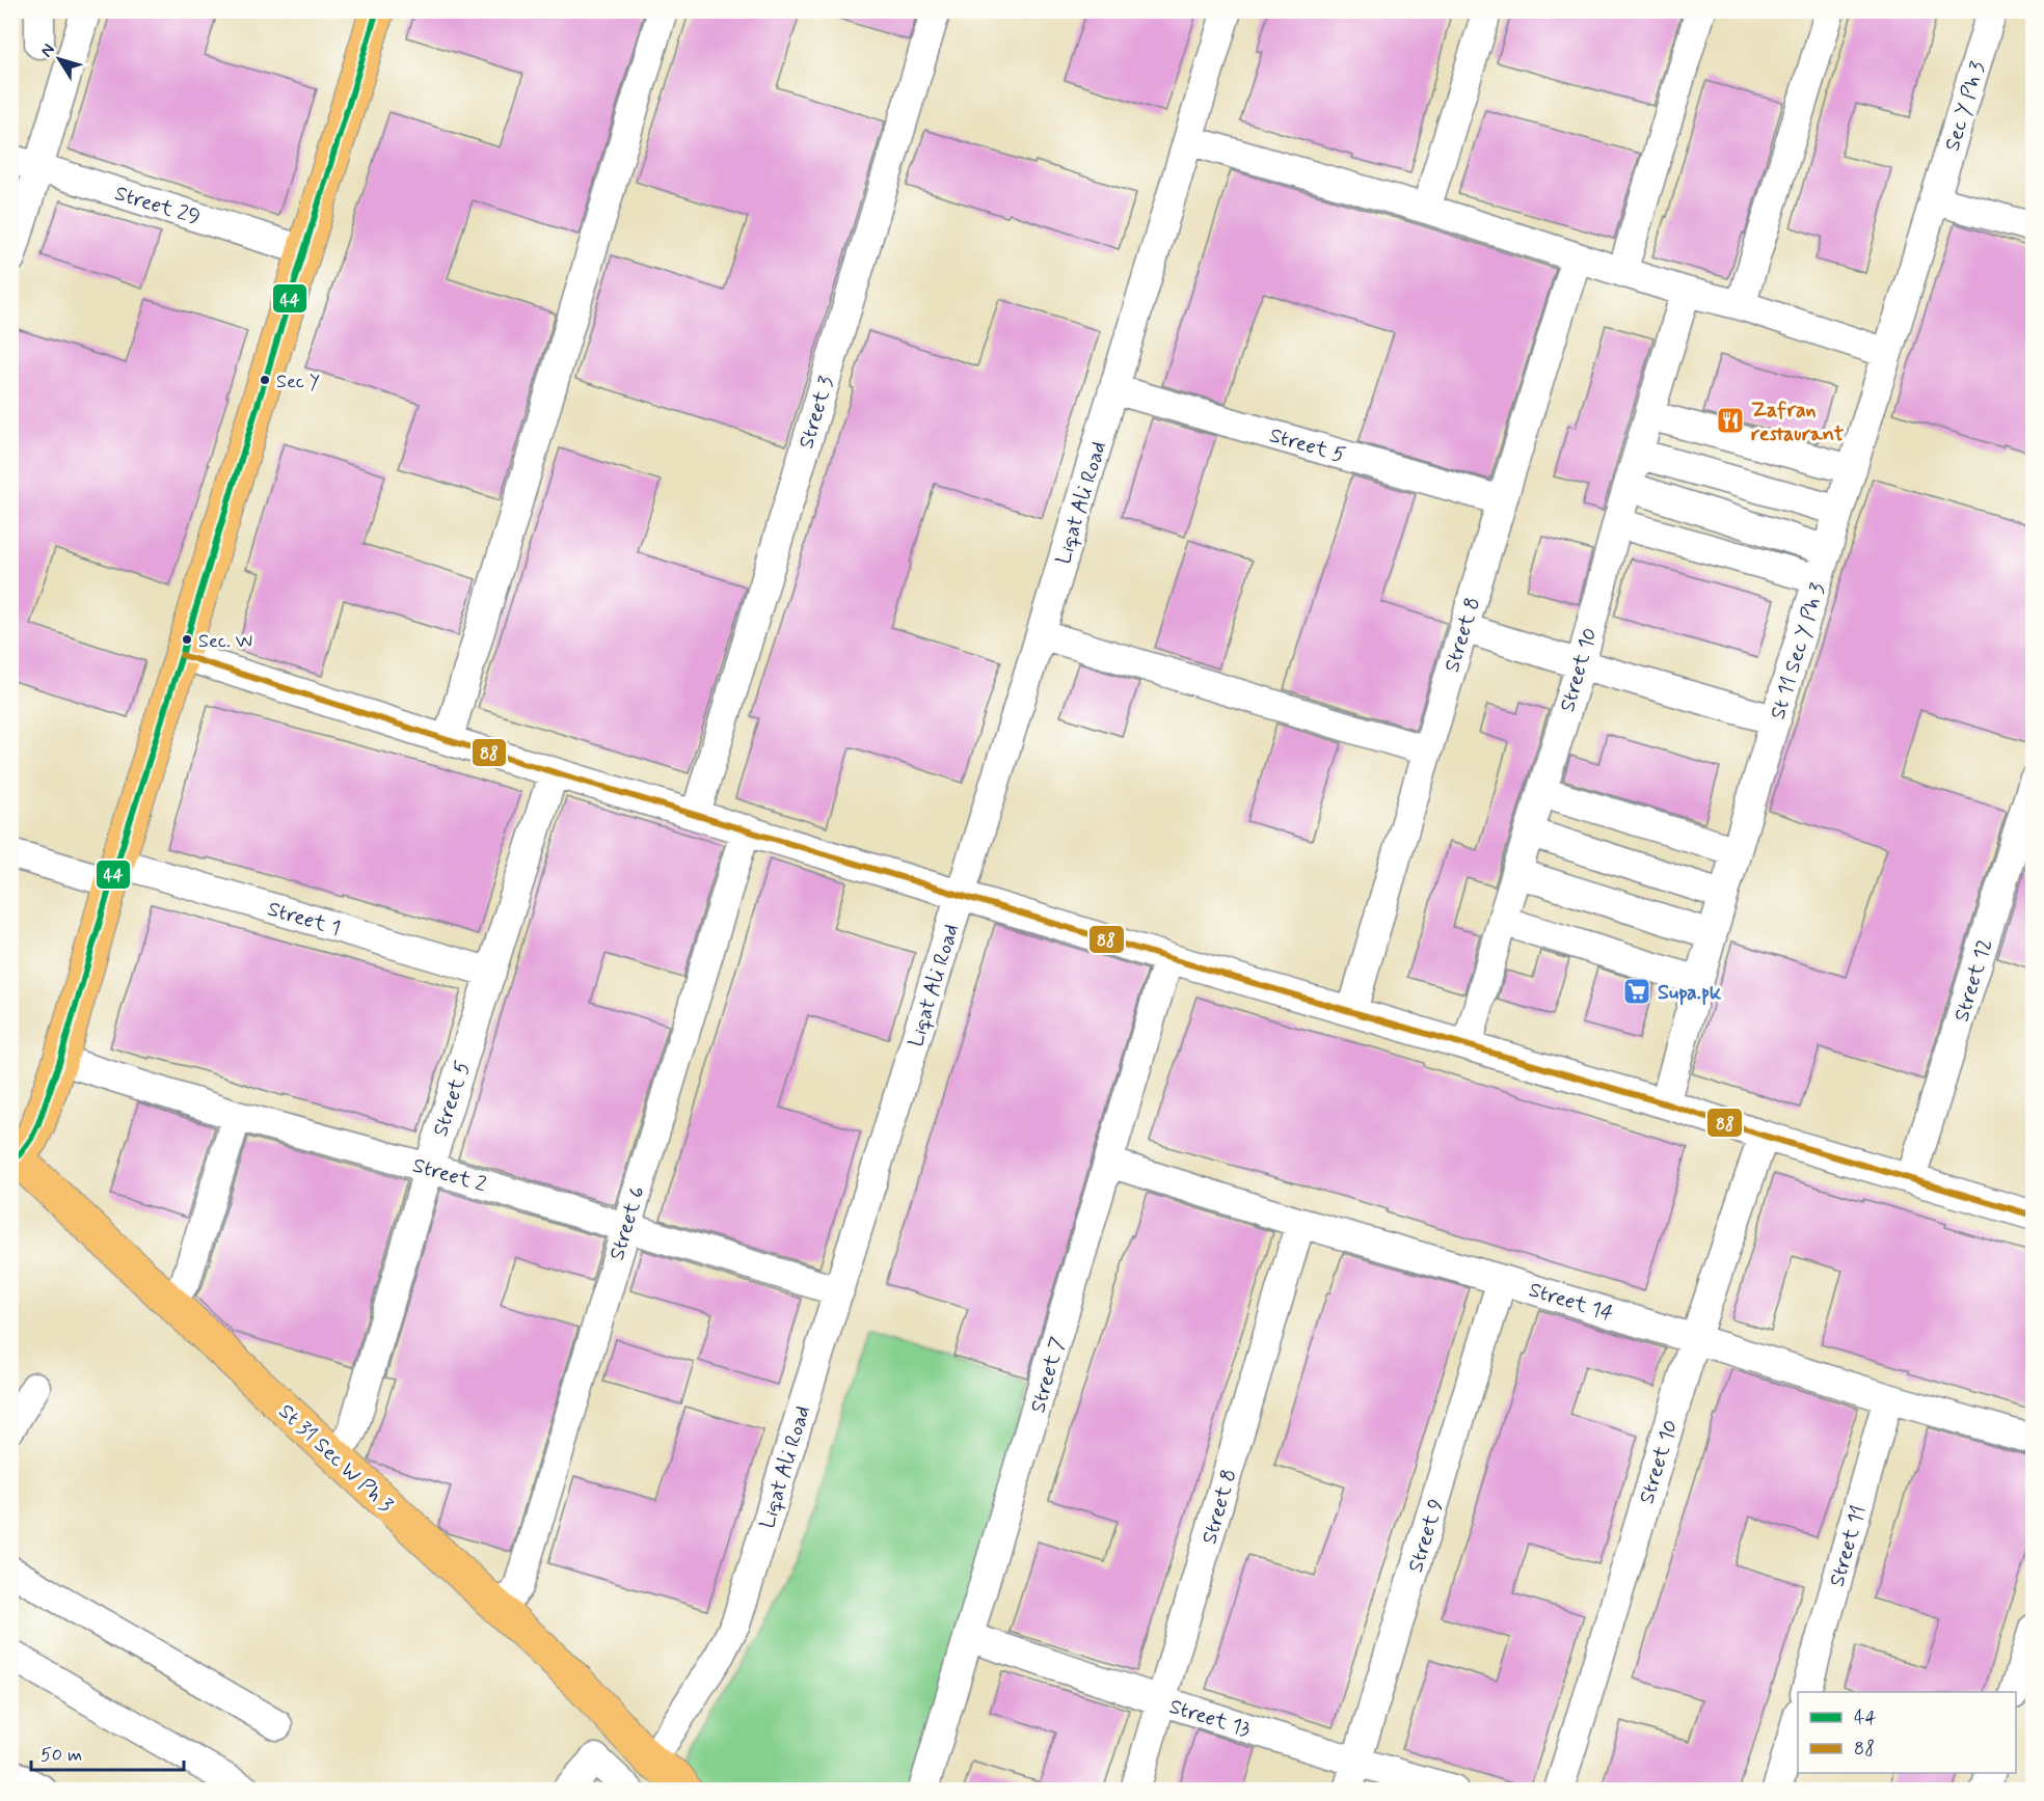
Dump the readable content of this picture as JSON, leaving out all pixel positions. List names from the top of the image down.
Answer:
{
  "streets": {
    "main road": ["St 31 Sec W Ph 3"],
    "street": [
      "Sec Y Ph 3",
      "Street 29",
      "Street 3",
      "Street 5",
      "Liqat Ali Road",
      "Street 8",
      "St 11 Sec Y Ph 3",
      "Street 10",
      "Street 1",
      "Street 12",
      "Street 2",
      "Street 6",
      "Street 14",
      "Street 7",
      "Street 9",
      "Street 11",
      "Street 13"
    ]
  },
  "crossings": [
    ["Sec Y Ph 3", "St 11 Sec Y Ph 3"],
    ["Street 5", "Liqat Ali Road"],
    ["Street 5", "Street 8"],
    ["Street 5", "Street 1"],
    ["Street 5", "Street 2"],
    ["Street 5", "St 31 Sec W Ph 3"],
    ["Liqat Ali Road", "Street 2"],
    ["Liqat Ali Road", "St 31 Sec W Ph 3"],
    ["Street 8", "Street 14"],
    ["Street 8", "Street 13"],
    ["Street 10", "Street 14"],
    ["Street 2", "Street 6"],
    ["Street 6", "St 31 Sec W Ph 3"],
    ["Street 14", "Street 7"],
    ["Street 14", "Street 9"],
    ["Street 14", "Street 11"],
    ["Street 7", "Street 13"],
    ["Street 9", "Street 13"]
  ],
  "places": {
    "other": ["Sec Y", "Sec. W"],
    "restaurant": ["Zafran restaurant"],
    "supermarket": ["Supa.pk"]
  },
  "lines": ["transit line 44", "transit line 88"],
  "legend": ["44", "88"],
  "scale_bar": "50 m",
  "north": "top left"
}
